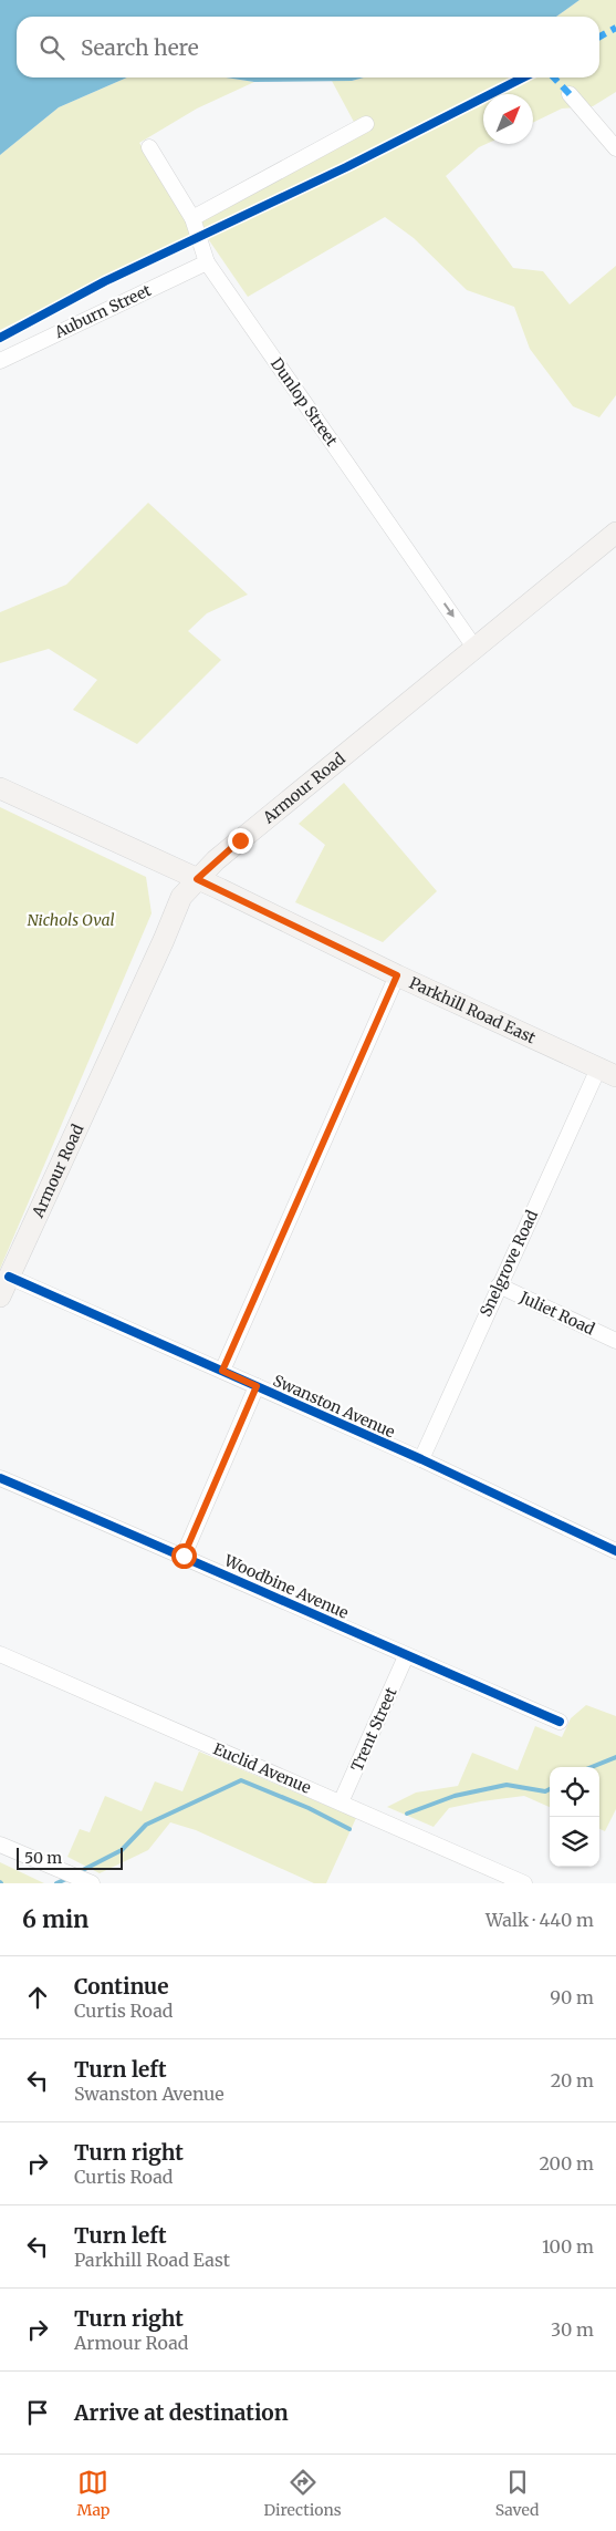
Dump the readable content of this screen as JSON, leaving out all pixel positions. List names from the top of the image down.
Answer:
{
  "streets": {
    "main road": ["Armour Road", "Parkhill Road East"],
    "street": [
      "Auburn Street",
      "Dunlop Street",
      "Snelgrove Road",
      "Juliet Road",
      "Swanston Avenue",
      "Woodbine Avenue",
      "Trent Street",
      "Euclid Avenue"
    ]
  },
  "crossings": [
    ["Auburn Street", "Dunlop Street"],
    ["Dunlop Street", "Armour Road"],
    ["Armour Road", "Parkhill Road East"],
    ["Armour Road", "Swanston Avenue"],
    ["Parkhill Road East", "Snelgrove Road"],
    ["Snelgrove Road", "Juliet Road"],
    ["Snelgrove Road", "Swanston Avenue"],
    ["Woodbine Avenue", "Trent Street"],
    ["Trent Street", "Euclid Avenue"]
  ],
  "one_way": ["Dunlop Street"],
  "parks": ["Nichols Oval"],
  "scale_bar": "50 m",
  "north": "top right",
  "page": {
    "search": "Search here",
    "scale": "50 m",
    "heading": ["6 min", "Walk · 440 m"],
    "list": [
      ["Continue", "Curtis Road", "90 m"],
      ["Turn left", "Swanston Avenue", "20 m"],
      ["Turn right", "Curtis Road", "200 m"],
      ["Turn left", "Parkhill Road East", "100 m"],
      ["Turn right", "Armour Road", "30 m"],
      "Arrive at destination"
    ],
    "nav": ["Map", "Directions", "Saved"]
  }
}
